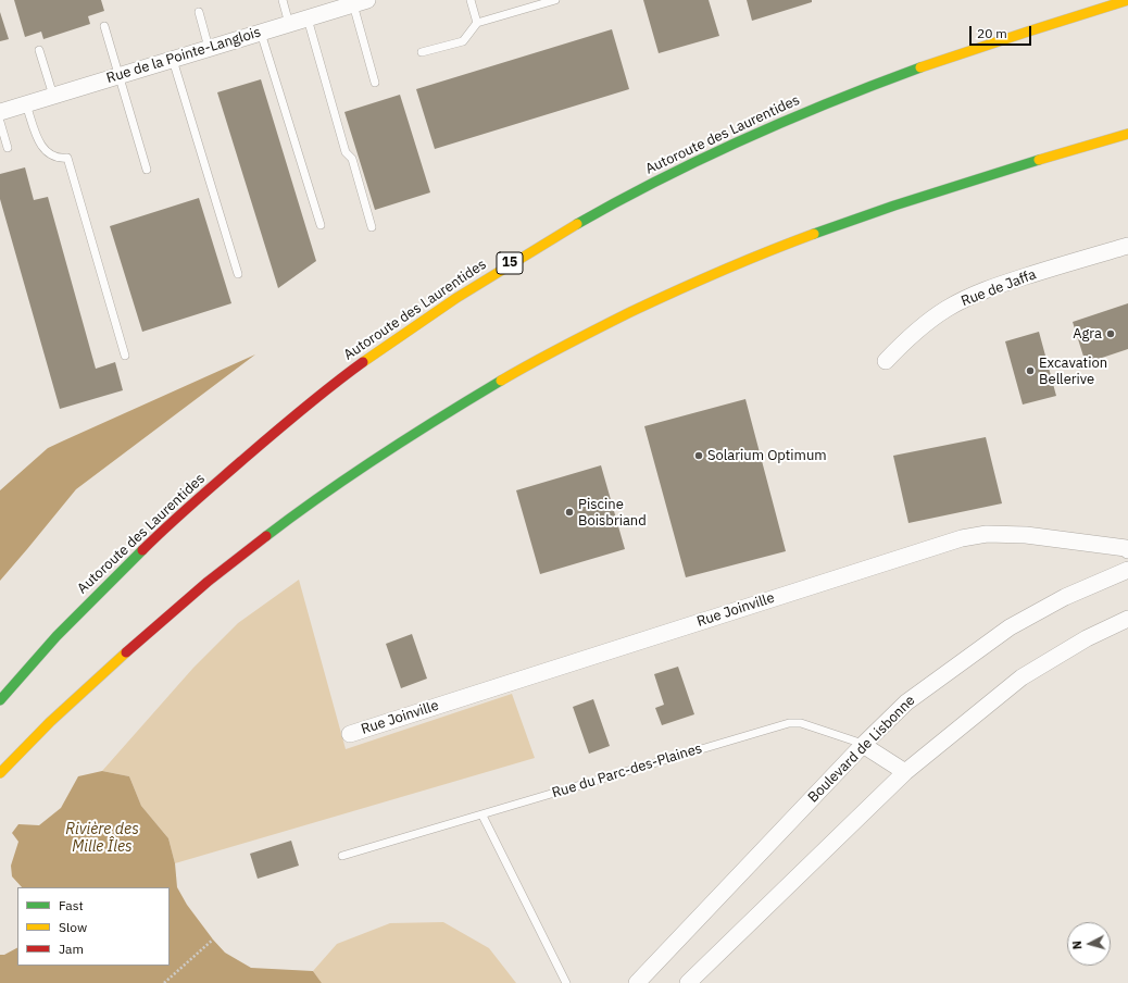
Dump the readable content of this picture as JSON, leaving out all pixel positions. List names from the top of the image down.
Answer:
{
  "streets": {
    "highway": ["Autoroute des Laurentides", "15"],
    "street": [
      "Rue de la Pointe-Langlois",
      "Rue de Jaffa",
      "Rue Joinville",
      "Boulevard de Lisbonne",
      "Rue du Parc-des-Plaines"
    ]
  },
  "crossings": [
    ["Boulevard de Lisbonne", "Rue du Parc-des-Plaines"]
  ],
  "water": ["Rivière des Mille Îles"],
  "places": [
    "Agra",
    "Excavation Bellerive",
    "Solarium Optimum",
    "Piscine Boisbriand"
  ],
  "legend": ["Fast", "Slow", "Jam"],
  "scale_bar": "20 m",
  "north": "left"
}
